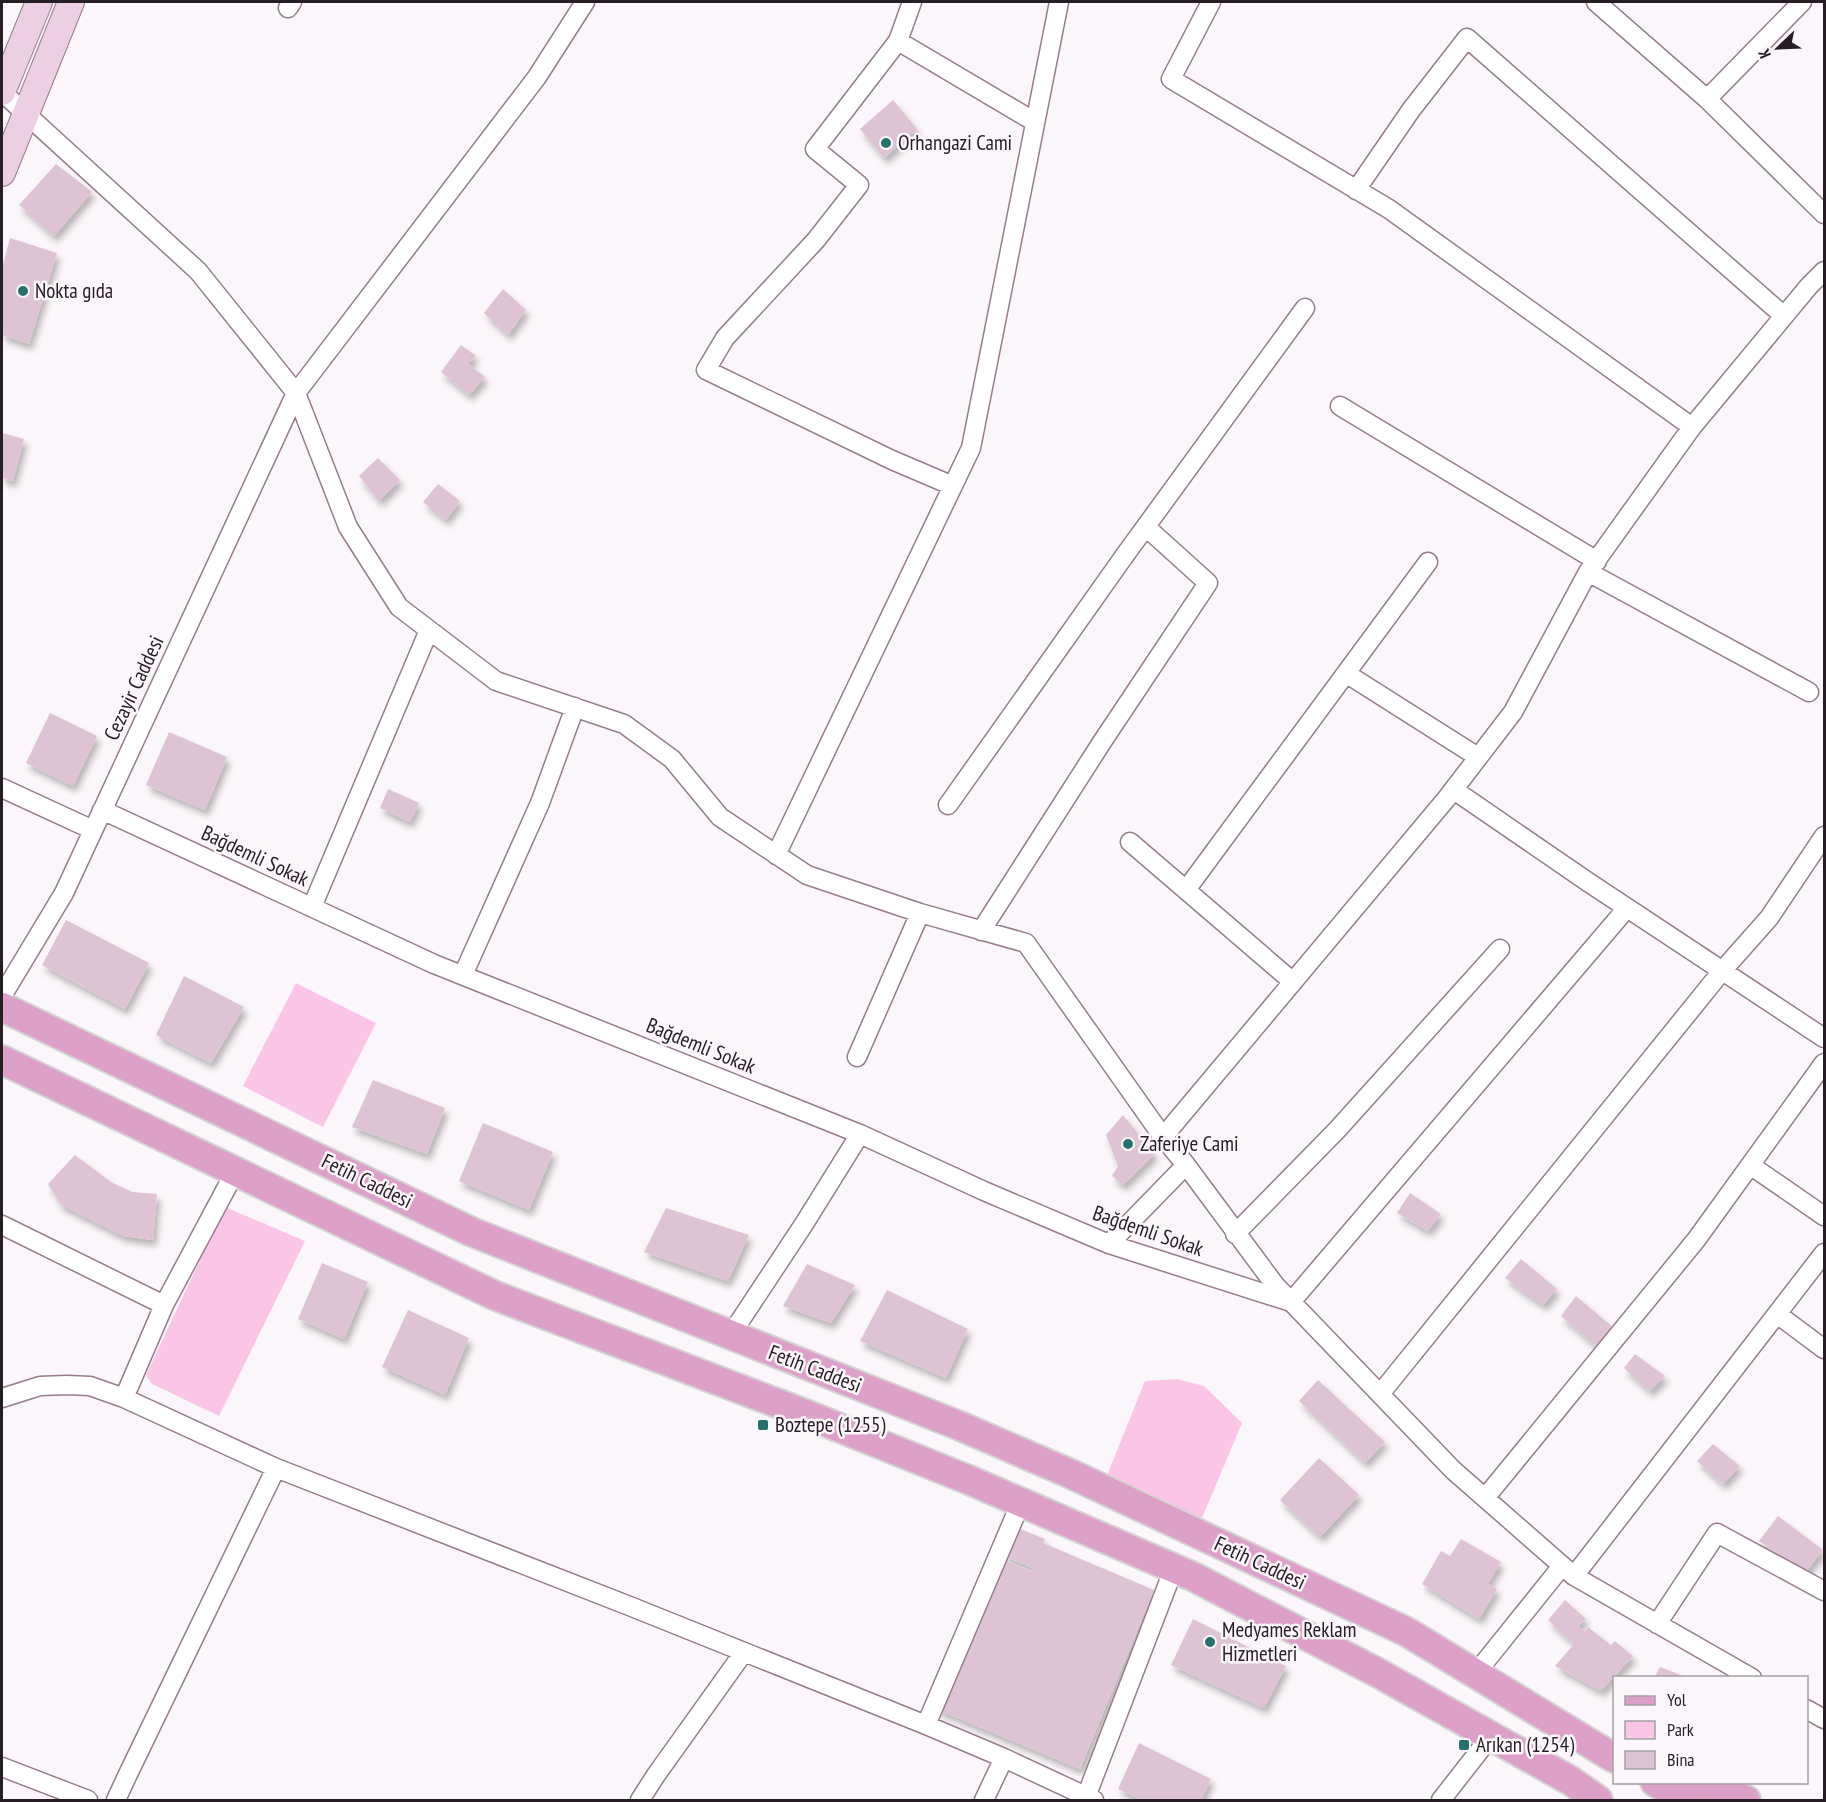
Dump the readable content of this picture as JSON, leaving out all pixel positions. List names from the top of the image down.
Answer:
{
  "streets": {
    "main road": ["Fetih Caddesi"],
    "street": ["Cezayir Caddesi", "Bağdemli Sokak"]
  },
  "crossings": [
    ["Cezayir Caddesi", "Bağdemli Sokak"]
  ],
  "places": {
    "other": [
      "Orhangazi Cami",
      "Nokta gıda",
      "Zaferiye Cami",
      "Medyames Reklam Hizmetleri"
    ],
    "transit": ["Boztepe (1255)", "Arıkan (1254)"]
  },
  "legend": ["Yol", "Park", "Bina"],
  "north": "bottom left"
}
